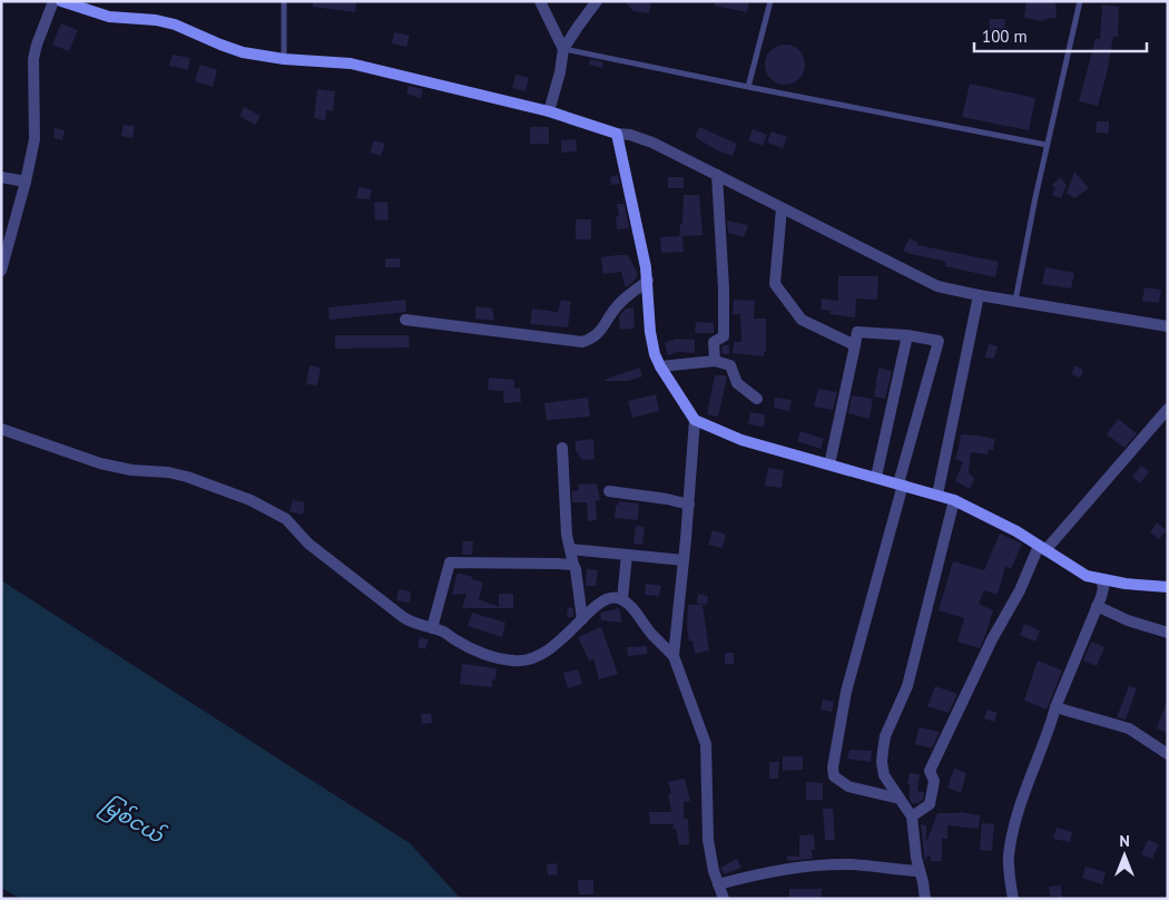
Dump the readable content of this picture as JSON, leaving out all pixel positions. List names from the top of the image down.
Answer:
{
  "water": ["မြစ်ငယ်"],
  "scale_bar": "100 m",
  "north": "top"
}
